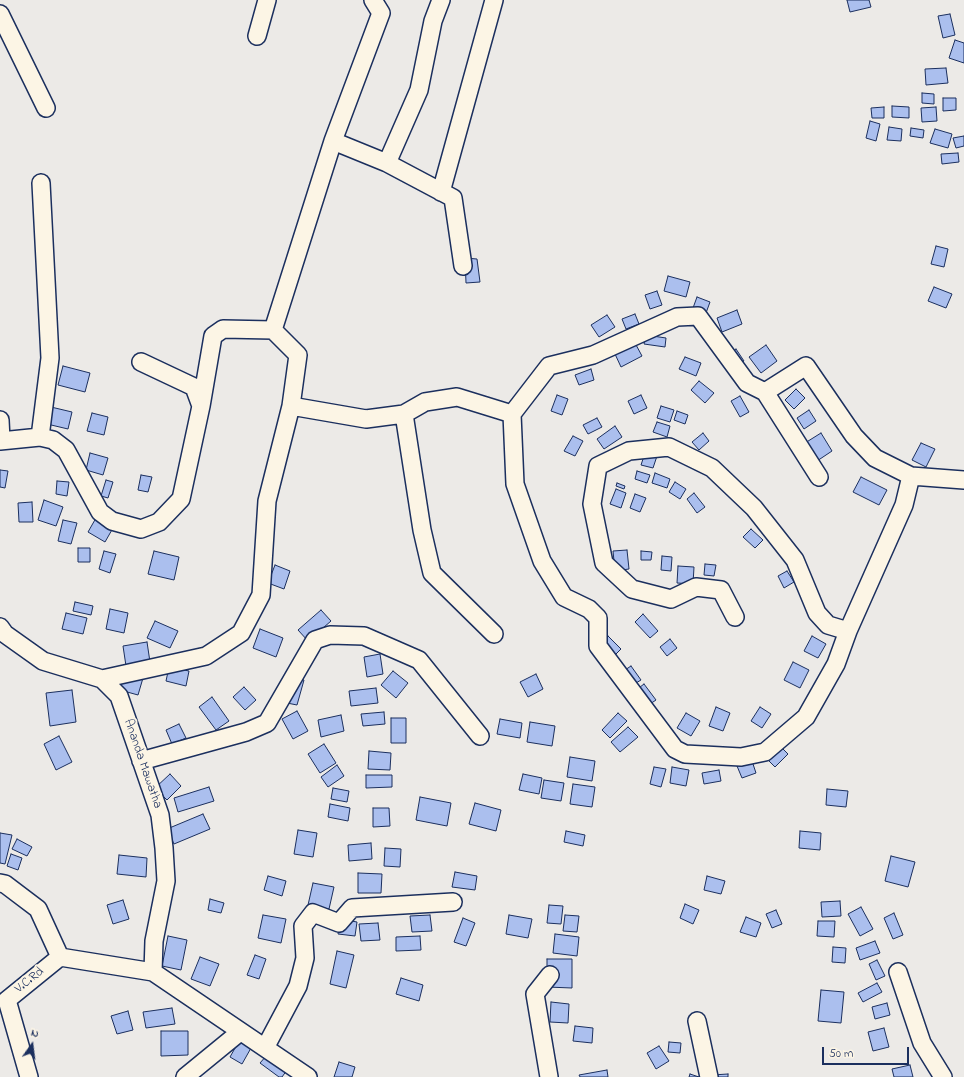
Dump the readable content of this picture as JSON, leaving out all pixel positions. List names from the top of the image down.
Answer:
{
  "streets": {
    "street": ["Ananda Mawatha", "V.C.Rd"]
  },
  "scale_bar": "50 m",
  "north": "top"
}
